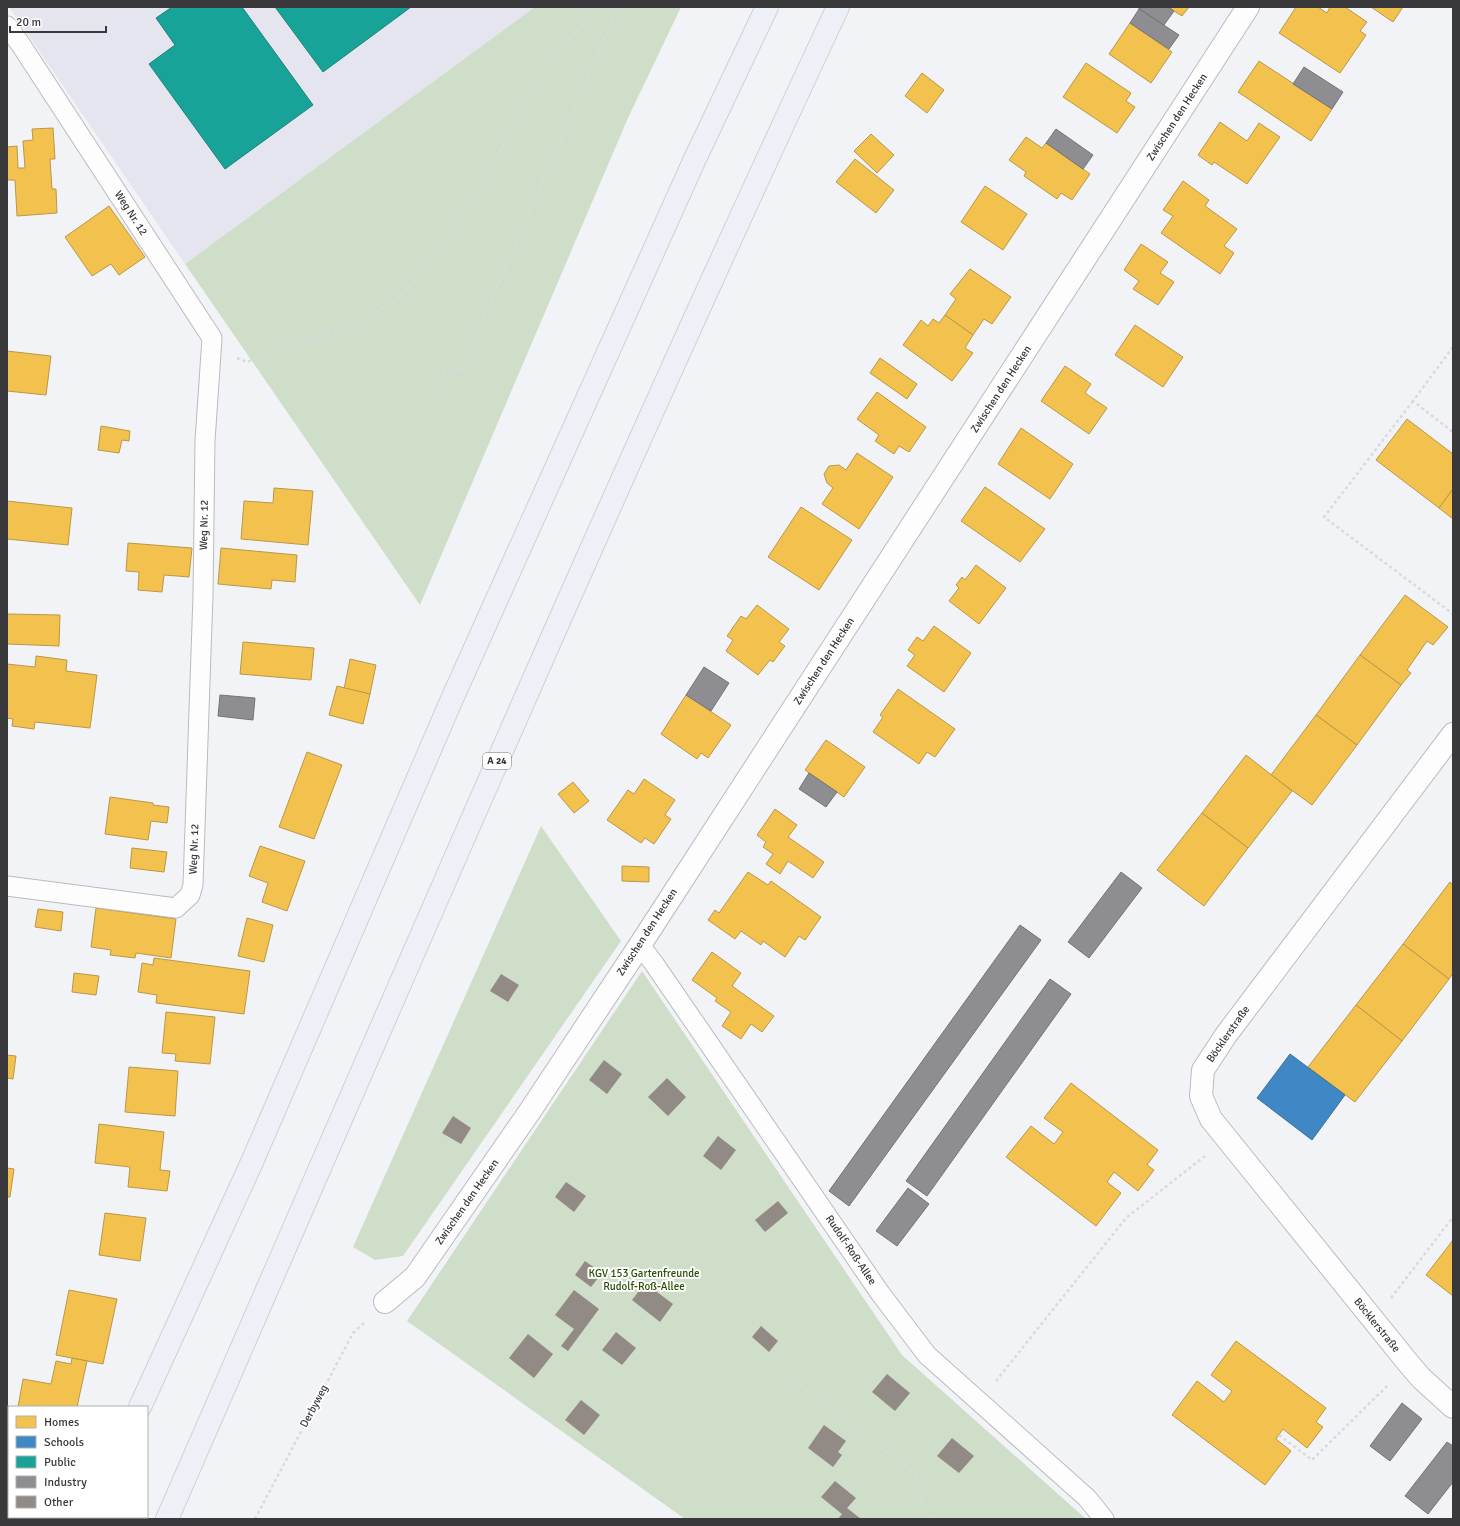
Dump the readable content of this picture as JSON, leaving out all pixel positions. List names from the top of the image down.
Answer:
{
  "streets": {
    "highway": ["A 24"],
    "street": ["Zwischen den Hecken", "Böcklerstraße"],
    "lane": ["Weg Nr. 12", "Rudolf-Roß-Allee"],
    "path": ["Derbyweg"]
  },
  "crossings": [
    ["Zwischen den Hecken", "Rudolf-Roß-Allee"],
    ["Zwischen den Hecken", "Derbyweg"]
  ],
  "parks": ["KGV 153 Gartenfreunde Rudolf-Roß-Allee"],
  "legend": [
    "Homes",
    "Schools",
    "Public",
    "Industry",
    "Other"
  ],
  "scale_bar": "20 m"
}
